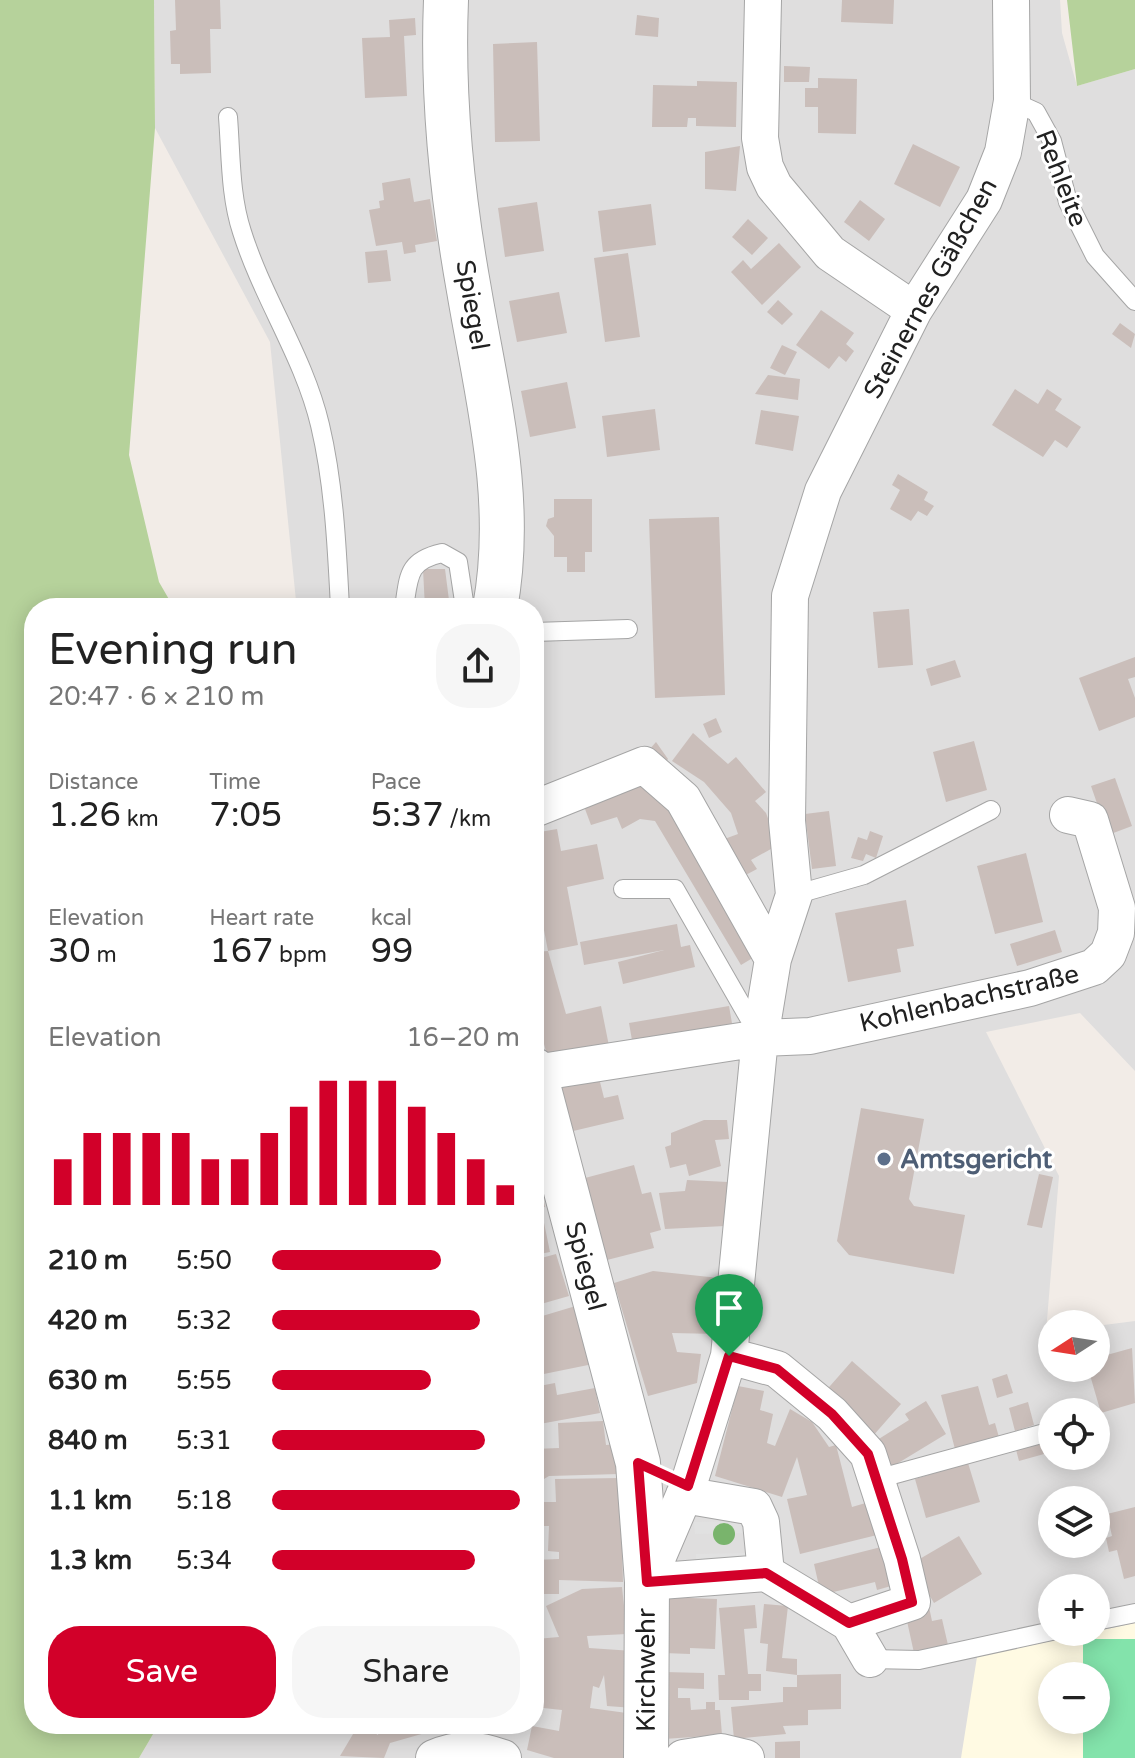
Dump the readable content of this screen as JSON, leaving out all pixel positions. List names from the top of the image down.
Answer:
{
  "streets": {
    "street": [
      "Steinernes Gäßchen",
      "Spiegel",
      "Kohlenbachstraße",
      "Kirchwehr"
    ],
    "lane": ["Rehleite"]
  },
  "crossings": [
    ["Rehleite", "Steinernes Gäßchen"],
    ["Spiegel", "Kirchwehr"]
  ],
  "places": ["Amtsgericht"],
  "north": "left",
  "page": {
    "heading": ["Evening run", "20:47 · 6 × 210 m"],
    "stats": [
      ["Distance", "1.26 km"],
      ["Time", "7:05"],
      ["Pace", "5:37 /km"],
      ["Elevation", "30 m"],
      ["Heart rate", "167 bpm"],
      ["kcal", "99"]
    ],
    "chart": ["Elevation", "16–20 m"],
    "list": [
      {
        "name": "210 m",
        "note": "5:50"
      },
      {
        "name": "420 m",
        "note": "5:32"
      },
      {
        "name": "630 m",
        "note": "5:55"
      },
      {
        "name": "840 m",
        "note": "5:31"
      },
      {
        "name": "1.1 km",
        "note": "5:18"
      },
      {
        "name": "1.3 km",
        "note": "5:34"
      }
    ],
    "map_buttons": ["+", "−"],
    "buttons": ["Save", "Share"]
  }
}
